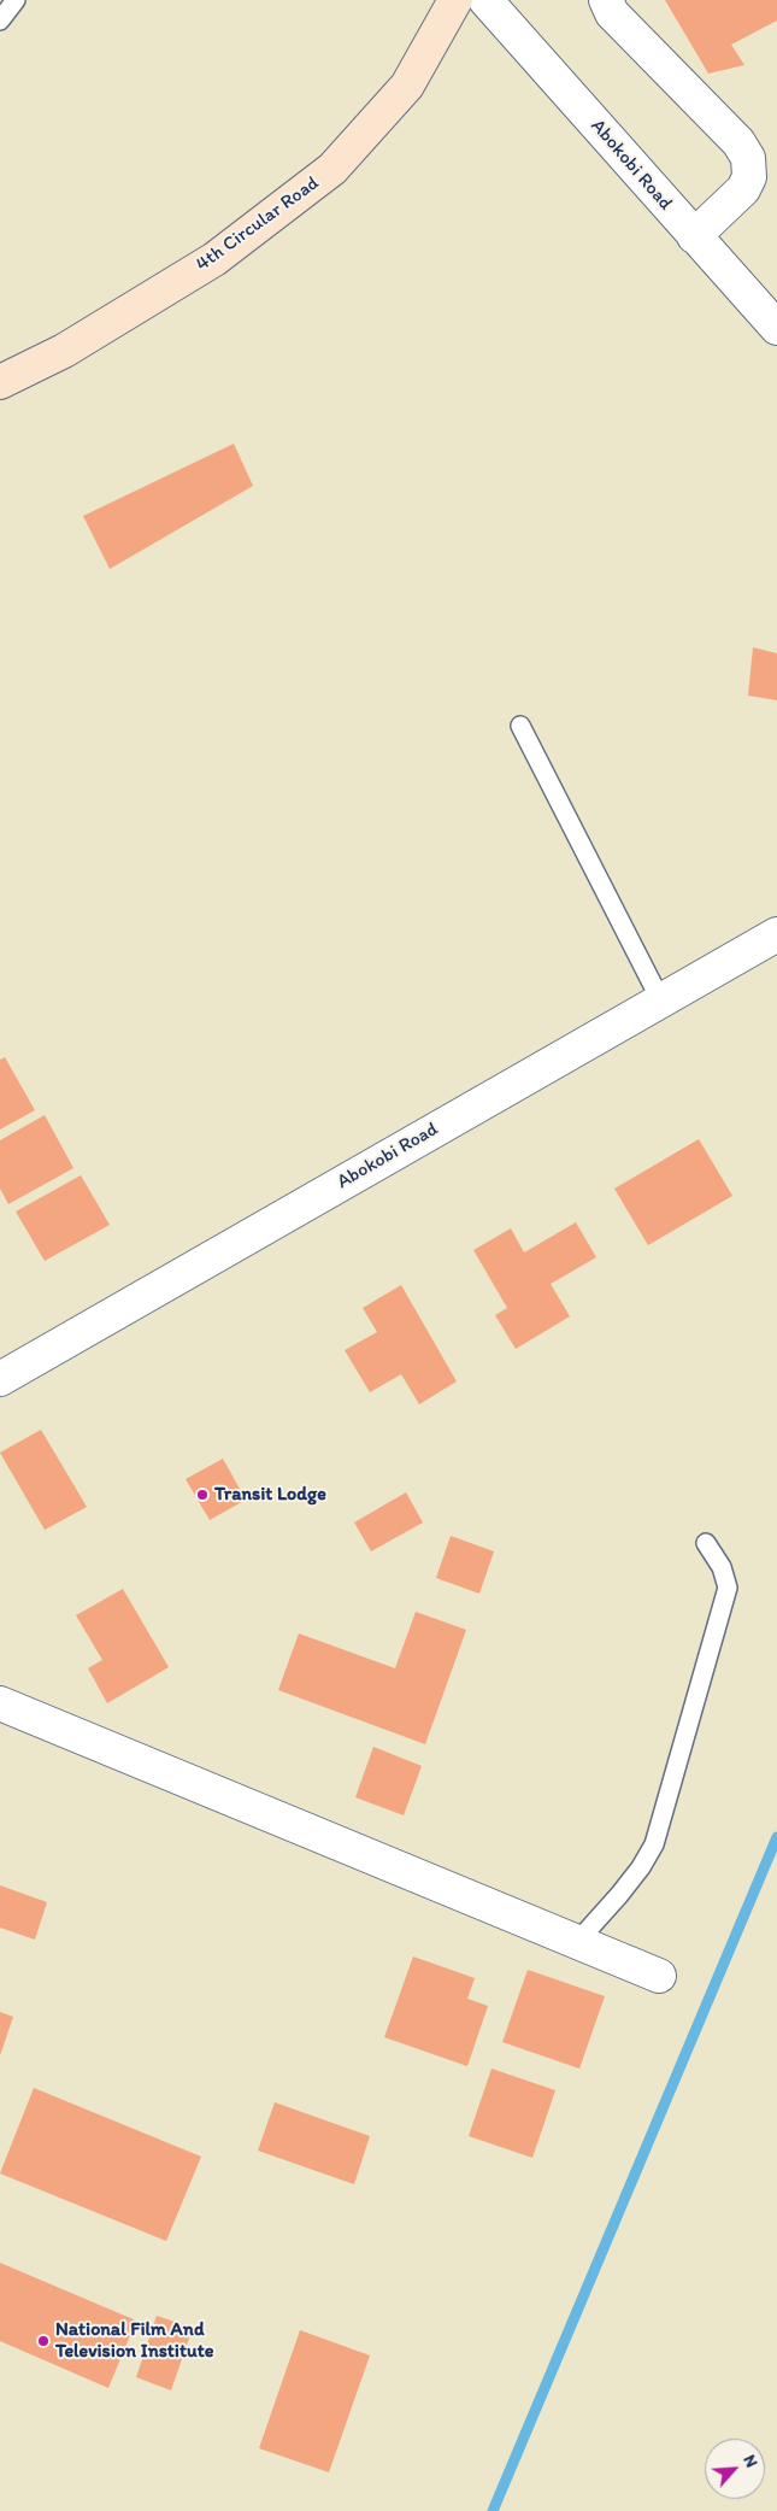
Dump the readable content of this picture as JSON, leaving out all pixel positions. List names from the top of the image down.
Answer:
{
  "streets": {
    "street": ["Abokobi Road", "4th Circular Road"]
  },
  "places": ["Transit Lodge", "National Film And Television Institute"],
  "north": "top right"
}
